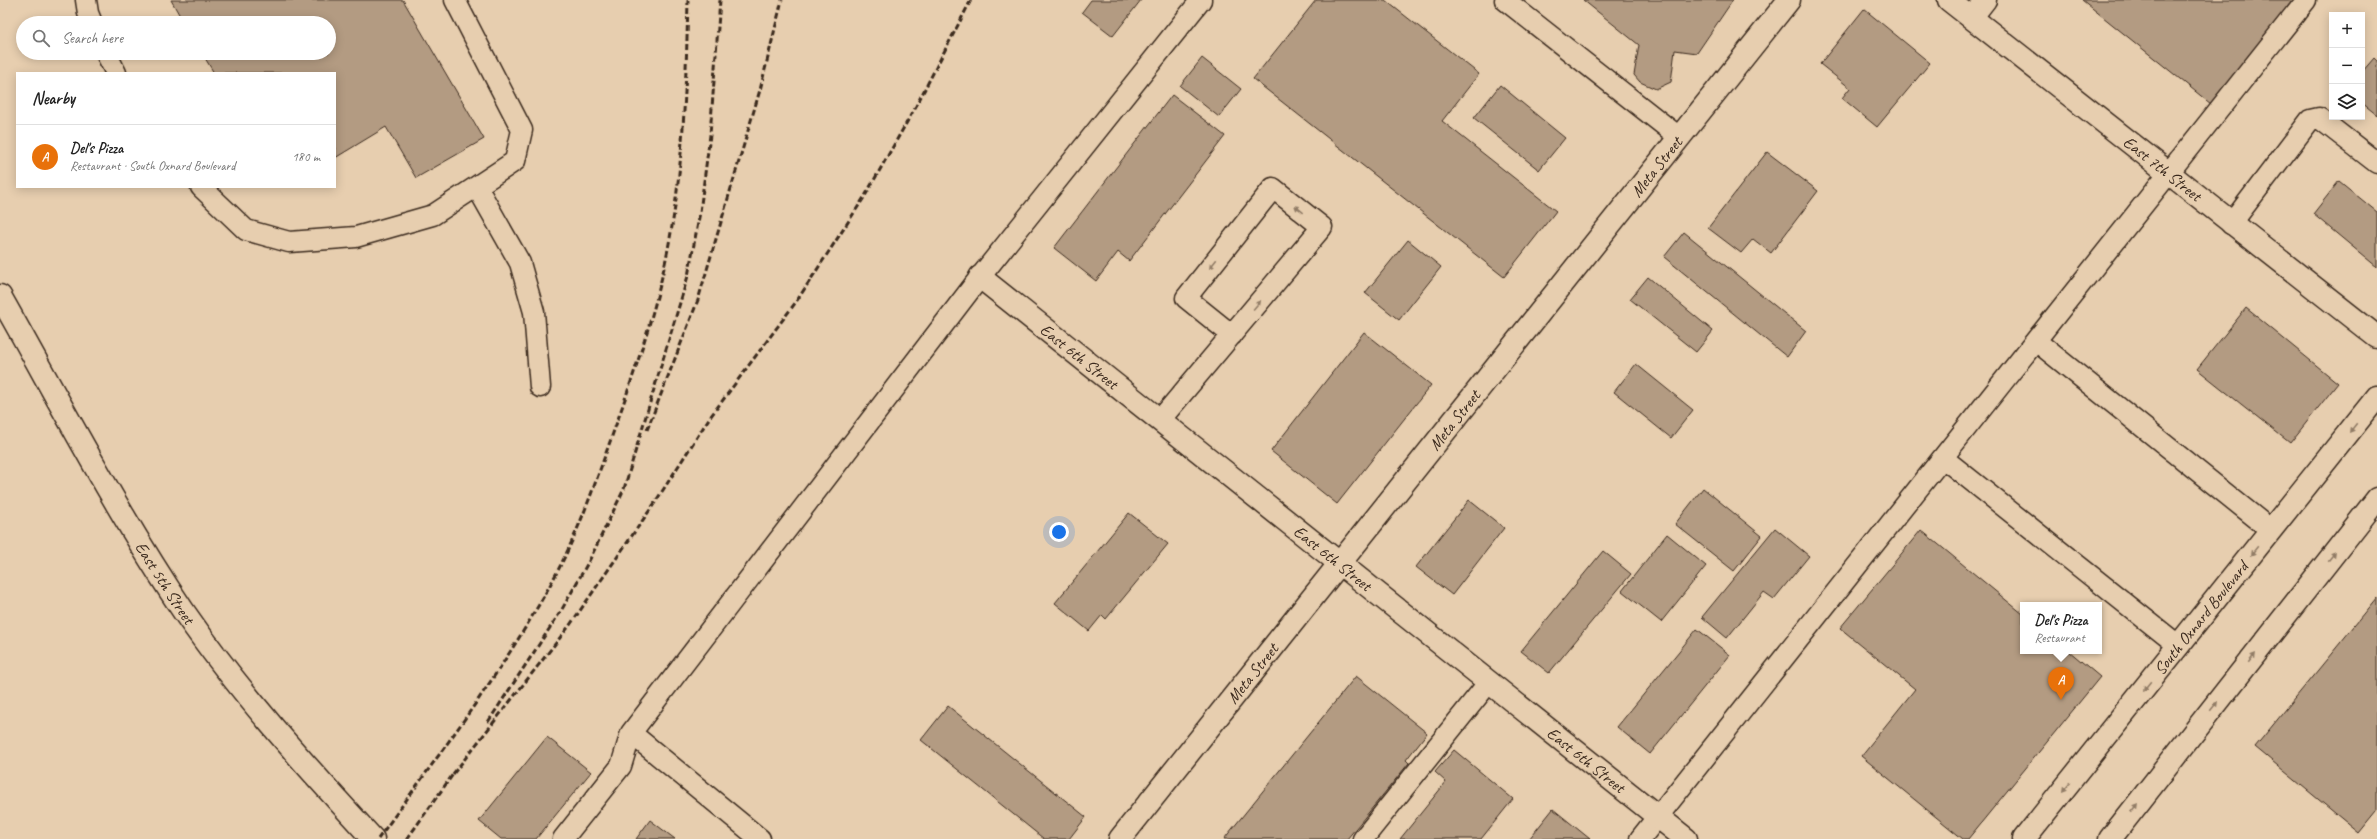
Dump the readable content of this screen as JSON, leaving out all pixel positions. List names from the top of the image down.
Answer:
{
  "streets": {
    "street": [
      "Meta Street",
      "East 7th Street",
      "East 6th Street",
      "East 5th Street",
      "South Oxnard Boulevard"
    ]
  },
  "crossings": [
    ["Meta Street", "East 6th Street"]
  ],
  "page": {
    "map_buttons": ["+", "−"],
    "search": "Search here",
    "heading": "Nearby",
    "list": [
      {
        "mark": "A",
        "name": "Del's Pizza",
        "note": "Restaurant · South Oxnard Boulevard",
        "value": "180 m"
      }
    ],
    "popup": ["Del's Pizza", "Restaurant"],
    "pins": "A"
  }
}
